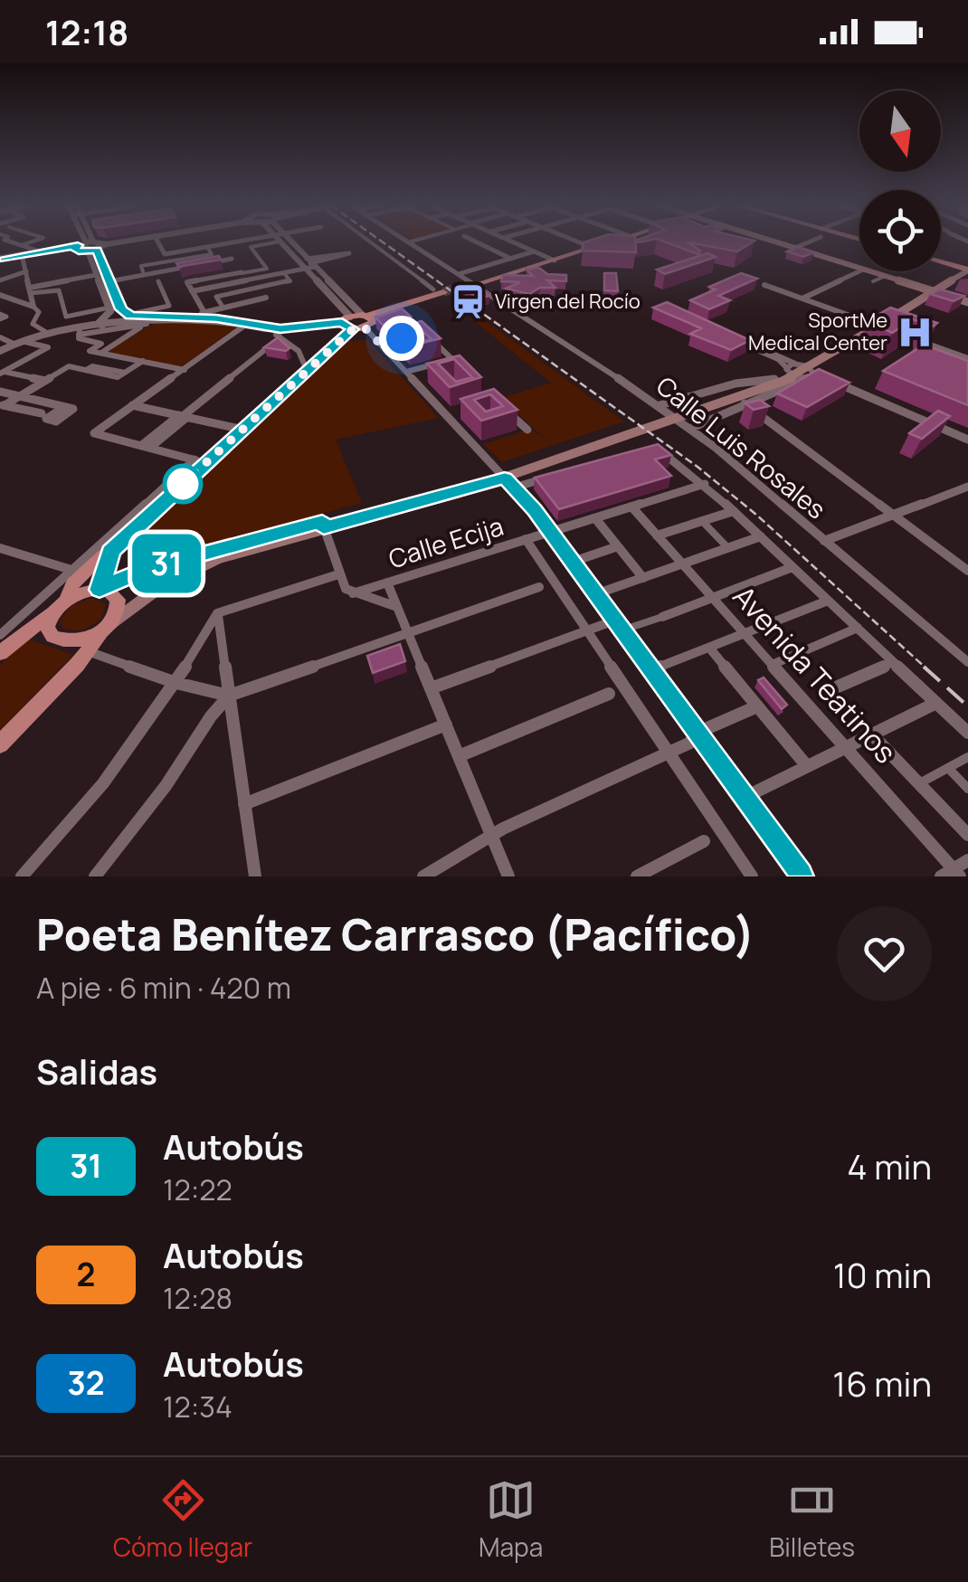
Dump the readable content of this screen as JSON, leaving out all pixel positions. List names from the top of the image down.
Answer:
{
  "streets": {
    "street": ["Calle Luis Rosales", "Calle Ecija", "Avenida Teatinos"]
  },
  "crossings": [
    ["Calle Ecija", "Avenida Teatinos"]
  ],
  "places": {
    "station": ["Virgen del Rocío"],
    "hospital": ["SportMe Medical Center"]
  },
  "lines": ["bus line 31"],
  "north": "bottom",
  "page": {
    "status": "12:18",
    "on_map": "31",
    "heading": [
      ["Poeta Benítez Carrasco (Pacífico)", "A pie · 6 min · 420 m"],
      "Salidas"
    ],
    "list": [
      {
        "mark": "31",
        "name": "Autobús",
        "note": "12:22",
        "value": "4 min"
      },
      {
        "mark": "2",
        "name": "Autobús",
        "note": "12:28",
        "value": "10 min"
      },
      {
        "mark": "32",
        "name": "Autobús",
        "note": "12:34",
        "value": "16 min"
      }
    ],
    "tabs": ["Cómo llegar", "Mapa", "Billetes"]
  }
}
